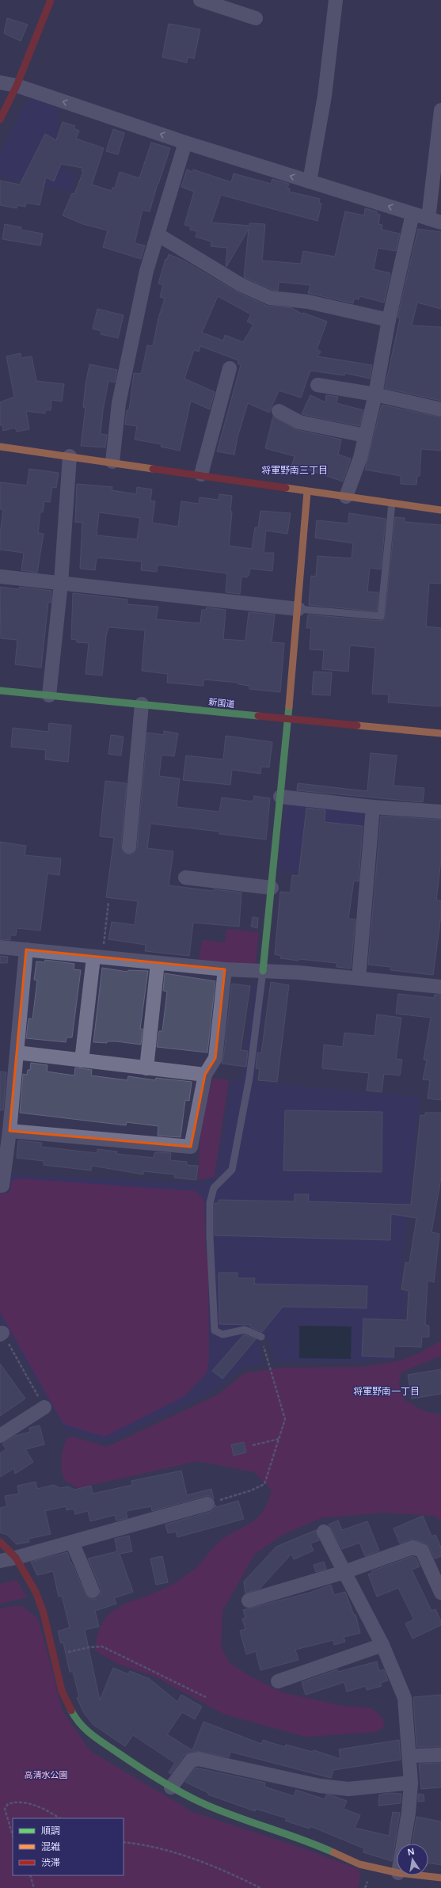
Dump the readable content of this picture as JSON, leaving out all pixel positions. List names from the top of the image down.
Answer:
{
  "streets": {
    "street": ["新国道"]
  },
  "districts": ["将軍野南三丁目", "将軍野南一丁目"],
  "parks": ["高清水公園"],
  "legend": ["順調", "混雑", "渋滞"],
  "north": "top"
}
